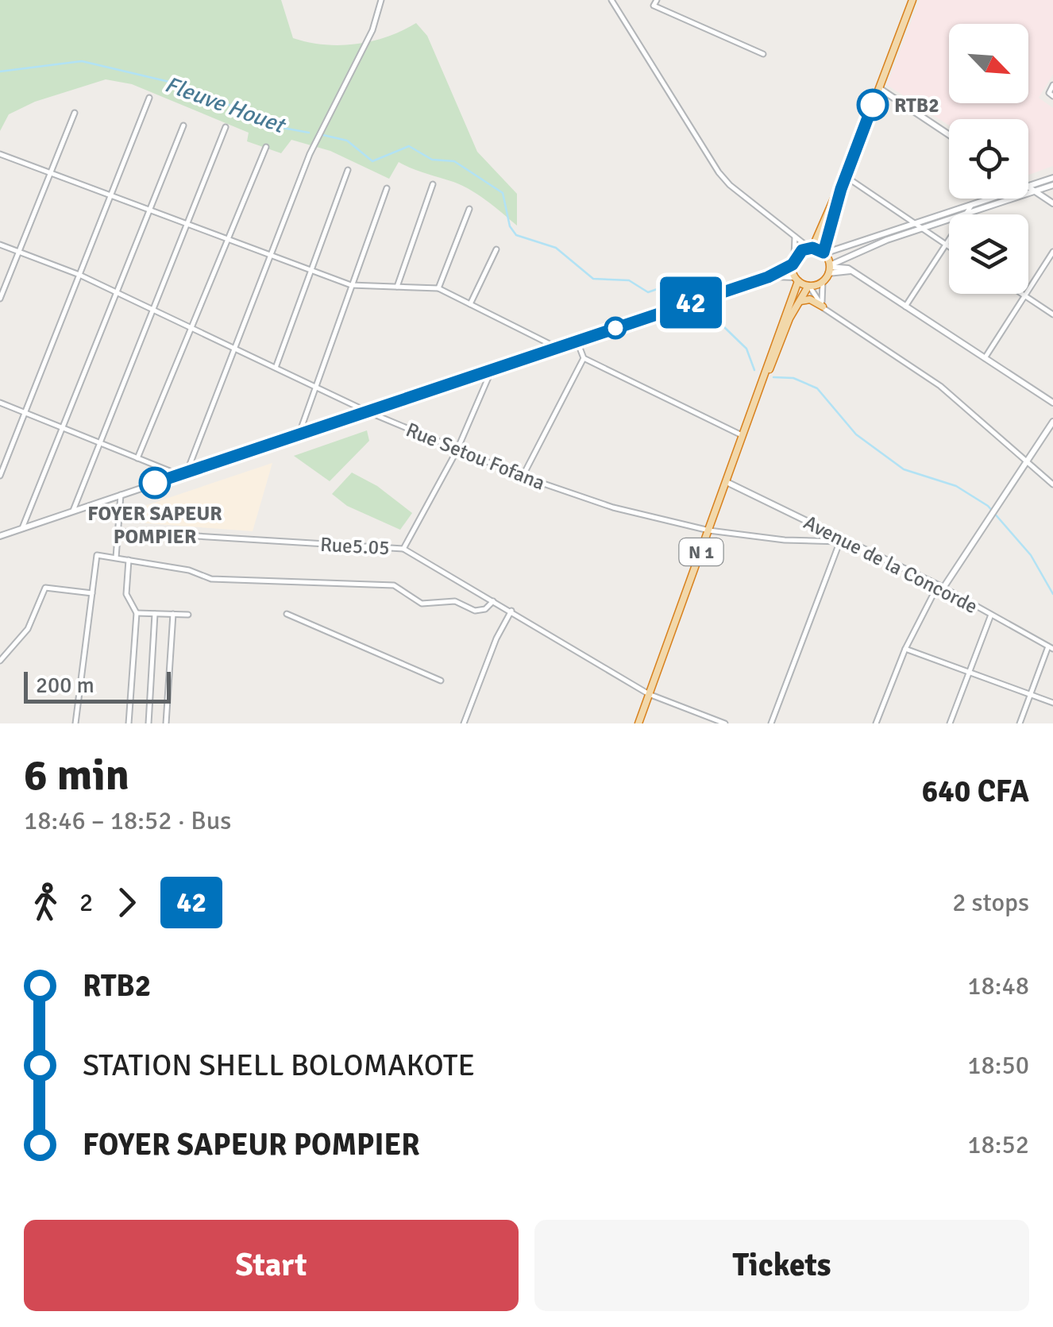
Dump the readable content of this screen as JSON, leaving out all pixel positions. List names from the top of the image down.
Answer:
{
  "streets": {
    "highway": ["N 1"],
    "main road": ["Avenue de la Concorde"],
    "street": ["Rue Setou Fofana", "Rue5.05"]
  },
  "crossings": [
    ["Rue Setou Fofana", "N 1"],
    ["Rue Setou Fofana", "Avenue de la Concorde"],
    ["Rue5.05", "N 1"],
    ["N 1", "Avenue de la Concorde"]
  ],
  "water": ["Fleuve Houet"],
  "places": ["RTB2", "FOYER SAPEUR POMPIER"],
  "lines": ["bus line 42"],
  "scale_bar": "200 m",
  "north": "bottom right",
  "page": {
    "on_map": "42",
    "scale": "200 m",
    "heading": ["6 min", "18:46 – 18:52 · Bus", "640 CFA"],
    "legs": ["2", "42", "2 stops"],
    "list": [
      {
        "name": "RTB2",
        "value": "18:48"
      },
      {
        "name": "STATION SHELL BOLOMAKOTE",
        "value": "18:50"
      },
      {
        "name": "FOYER SAPEUR POMPIER",
        "value": "18:52"
      }
    ],
    "buttons": ["Start", "Tickets"]
  }
}
